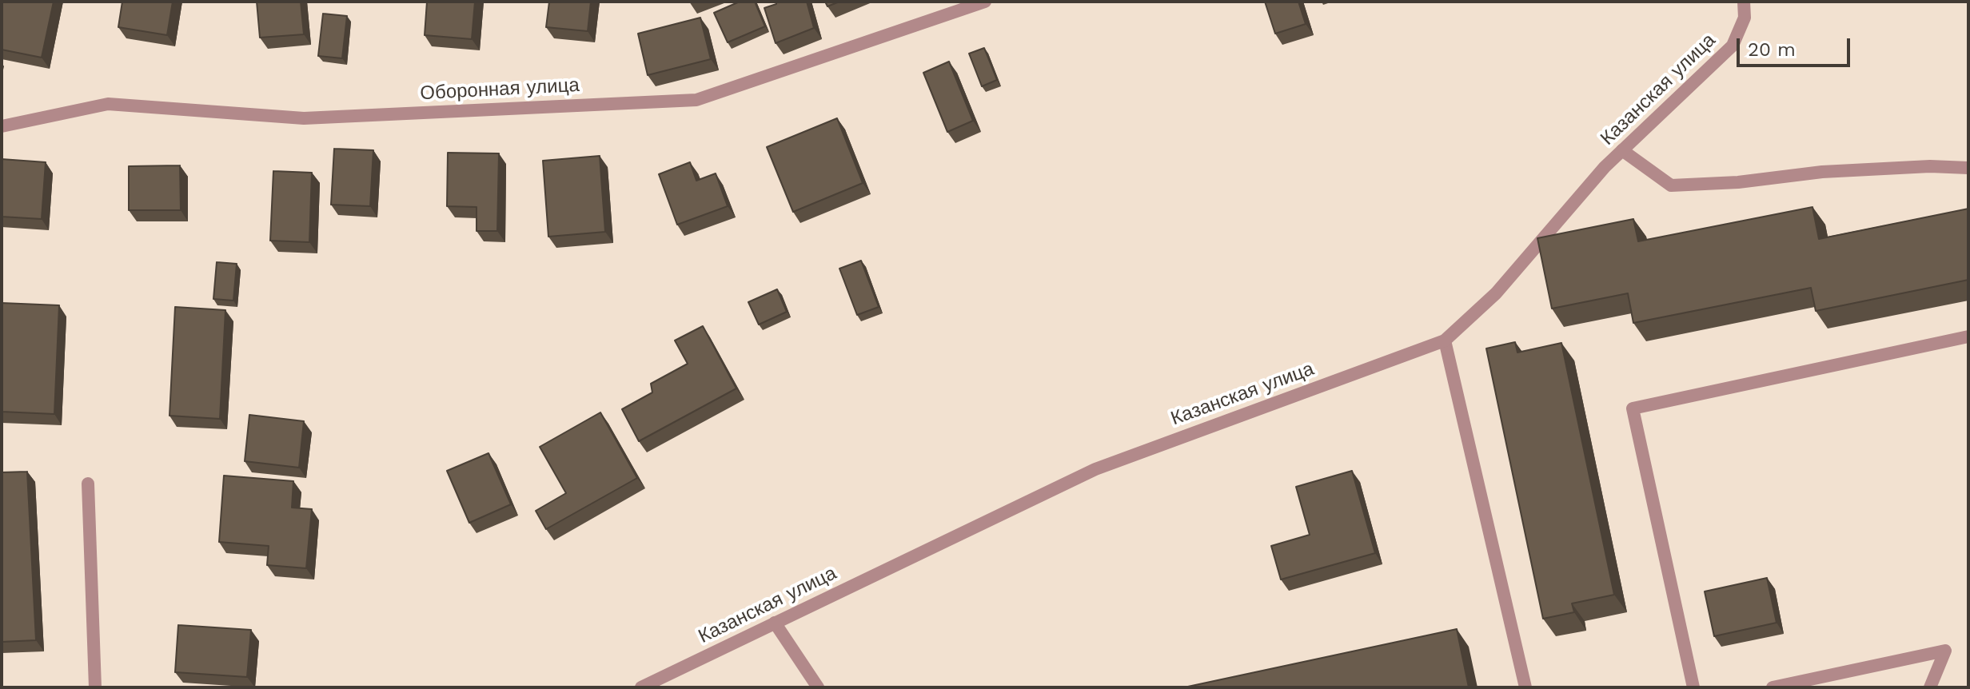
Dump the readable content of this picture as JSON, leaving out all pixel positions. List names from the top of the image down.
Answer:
{
  "streets": {
    "street": ["Оборонная улица", "Казанская улица"]
  },
  "scale_bar": "20 m"
}
